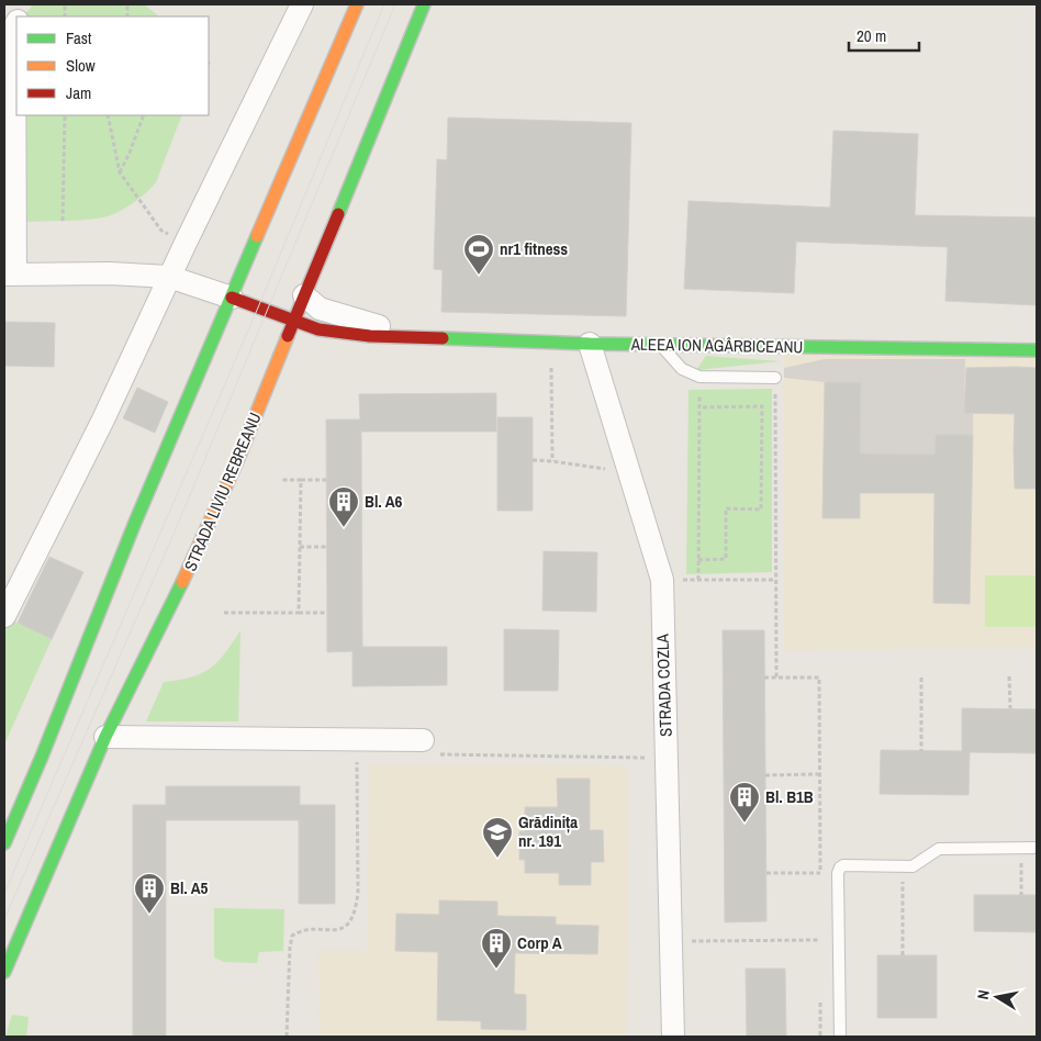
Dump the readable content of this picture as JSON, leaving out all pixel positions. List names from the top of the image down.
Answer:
{
  "streets": {
    "street": ["ALEEA ION AGÂRBICEANU", "STRADA LIVIU REBREANU", "STRADA COZLA"]
  },
  "crossings": [
    ["ALEEA ION AGÂRBICEANU", "STRADA LIVIU REBREANU"],
    ["ALEEA ION AGÂRBICEANU", "STRADA COZLA"]
  ],
  "places": {
    "sports": ["nr1 fitness"],
    "building": [
      "Bl. A6",
      "Bl. B1B",
      "Bl. A5",
      "Corp A"
    ],
    "school or university": ["Grădinița nr. 191"]
  },
  "legend": ["Fast", "Slow", "Jam"],
  "scale_bar": "20 m",
  "north": "left"
}
